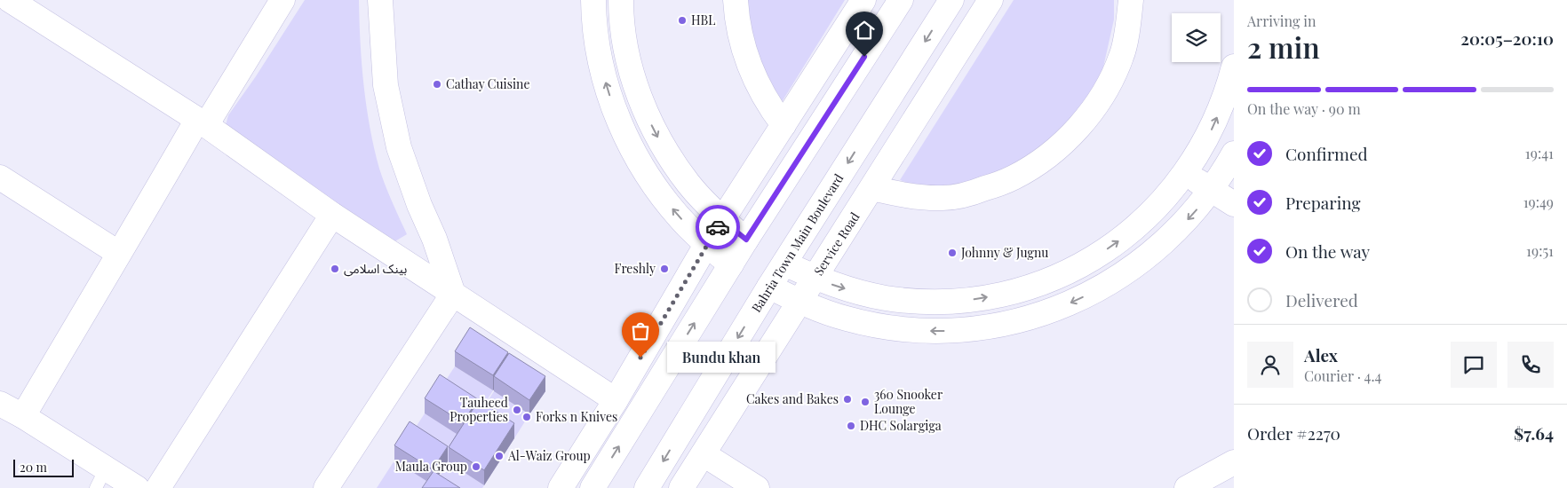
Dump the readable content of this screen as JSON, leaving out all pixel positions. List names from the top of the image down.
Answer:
{
  "streets": {
    "street": ["Bahria Town Main Boulevard", "Service Road"]
  },
  "places": [
    "HBL",
    "Cathay Cuisine",
    "Johnny & Jugnu",
    "بینک اسلامی",
    "Freshly",
    "Bundu khan",
    "Cakes and Bakes",
    "360 Snooker Lounge",
    "Tauheed Properties",
    "Forks n Knives",
    "DHC Solargiga",
    "Al-Waiz Group",
    "Maula Group"
  ],
  "scale_bar": "20 m",
  "page": {
    "heading": ["2 min", "Arriving in", "20:05–20:10"],
    "panel": [
      "Alex",
      "Courier · 4.4",
      "Order #2270",
      "$7.64"
    ],
    "bar": "On the way · 90 m",
    "list": [
      ["Confirmed", "19:41"],
      ["Preparing", "19:49"],
      ["On the way", "19:51"],
      "Delivered"
    ],
    "bubble": "Bundu khan",
    "scale": "20 m"
  }
}
